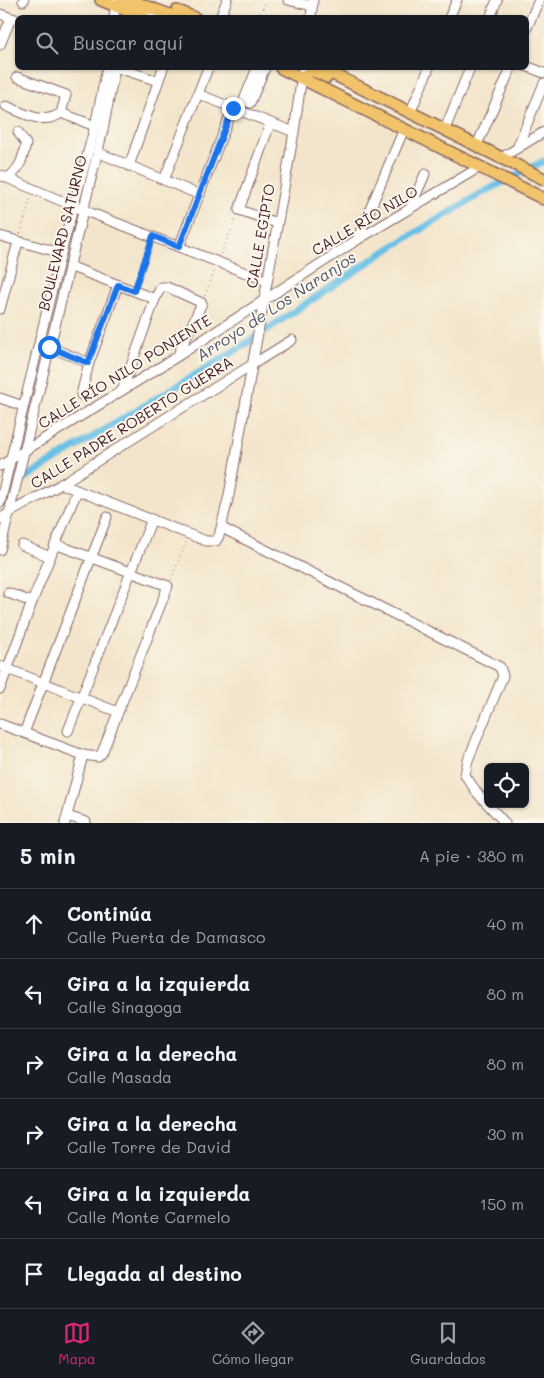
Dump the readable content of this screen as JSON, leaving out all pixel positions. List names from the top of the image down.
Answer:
{
  "streets": {
    "street": [
      "CALLE RÍO NILO",
      "BOULEVARD SATURNO",
      "CALLE EGIPTO",
      "CALLE RÍO NILO PONIENTE",
      "CALLE PADRE ROBERTO GUERRA"
    ]
  },
  "crossings": [
    ["CALLE RÍO NILO", "CALLE EGIPTO"],
    ["CALLE RÍO NILO", "CALLE RÍO NILO PONIENTE"],
    ["BOULEVARD SATURNO", "CALLE RÍO NILO PONIENTE"],
    ["BOULEVARD SATURNO", "CALLE PADRE ROBERTO GUERRA"],
    ["CALLE EGIPTO", "CALLE RÍO NILO PONIENTE"],
    ["CALLE EGIPTO", "CALLE PADRE ROBERTO GUERRA"]
  ],
  "water": ["Arroyo de Los Naranjos"],
  "page": {
    "search": "Buscar aquí",
    "heading": ["5 min", "A pie · 380 m"],
    "list": [
      ["Continúa", "Calle Puerta de Damasco", "40 m"],
      ["Gira a la izquierda", "Calle Sinagoga", "80 m"],
      ["Gira a la derecha", "Calle Masada", "80 m"],
      ["Gira a la derecha", "Calle Torre de David", "30 m"],
      ["Gira a la izquierda", "Calle Monte Carmelo", "150 m"],
      "Llegada al destino"
    ],
    "nav": ["Mapa", "Cómo llegar", "Guardados"]
  }
}
